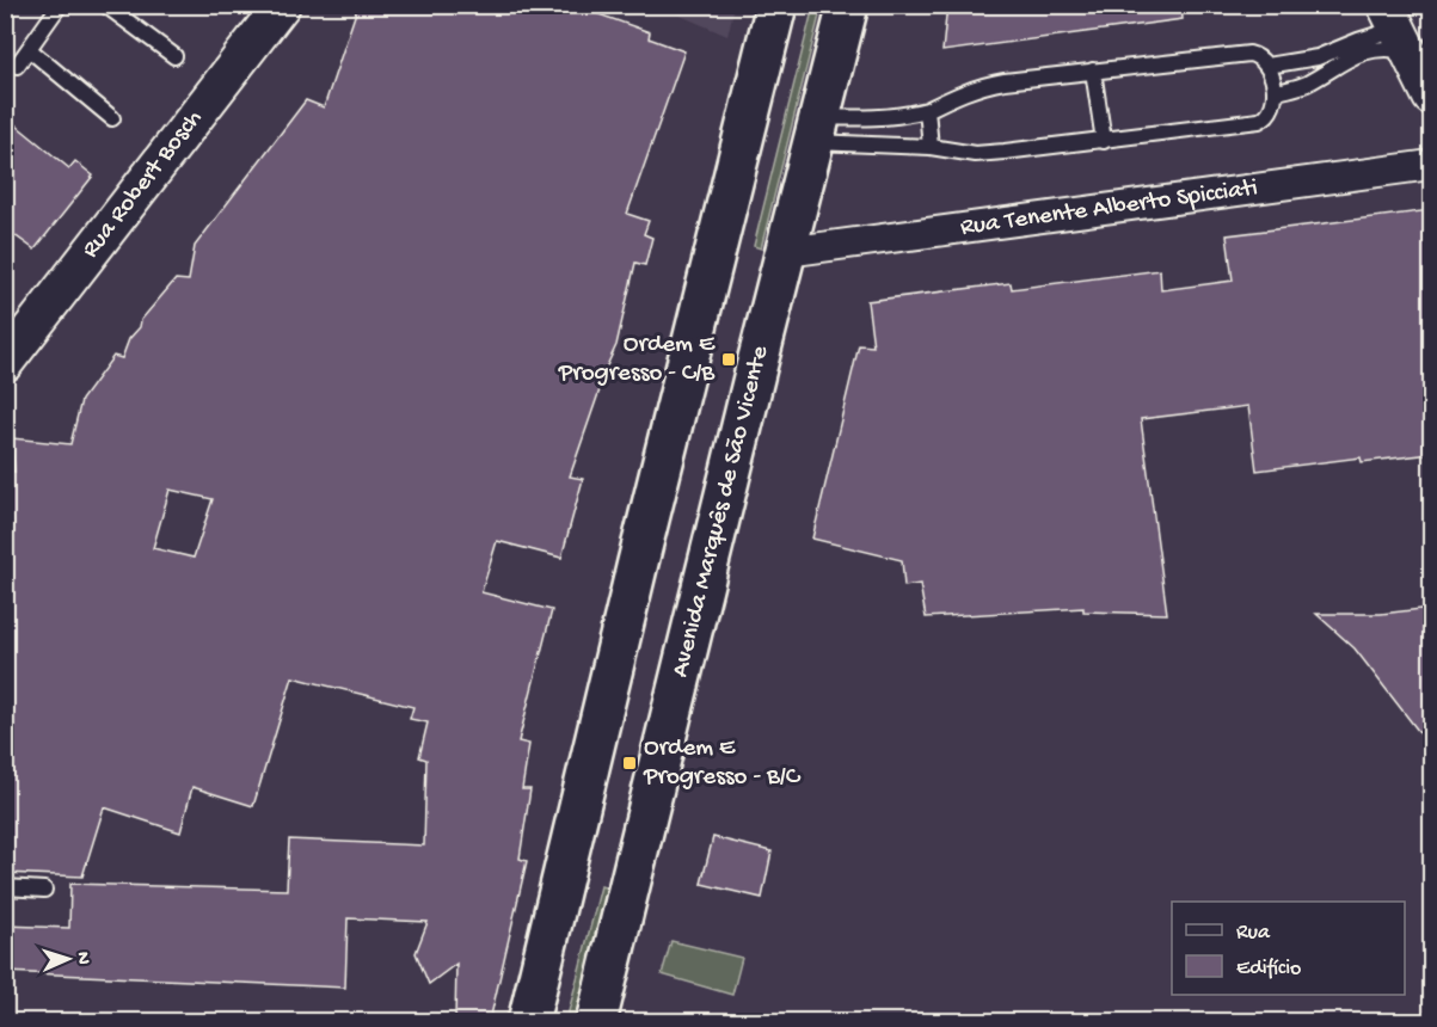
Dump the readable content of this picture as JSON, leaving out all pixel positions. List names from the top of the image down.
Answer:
{
  "streets": {
    "main road": ["Avenida Marquês de São Vicente"],
    "street": ["Rua Robert Bosch", "Rua Tenente Alberto Spicciati"]
  },
  "crossings": [
    ["Rua Tenente Alberto Spicciati", "Avenida Marquês de São Vicente"]
  ],
  "places": {
    "transit": ["Ordem E Progresso - C/B", "Ordem E Progresso - B/C"]
  },
  "legend": ["Rua", "Edifício"],
  "north": "right"
}
